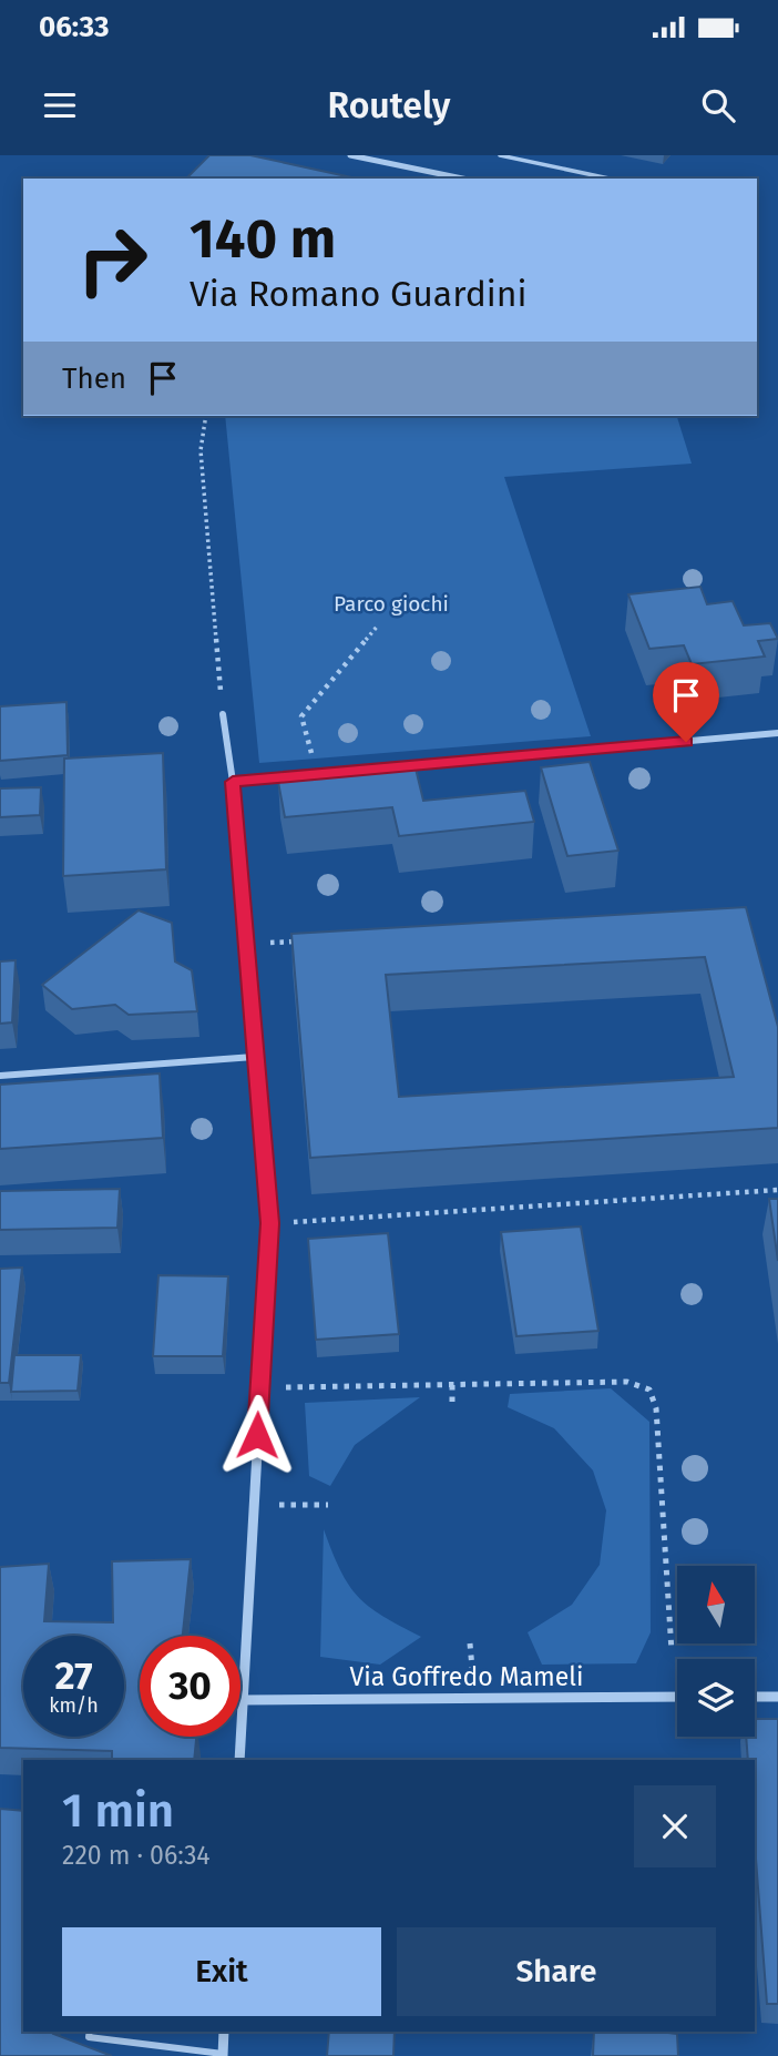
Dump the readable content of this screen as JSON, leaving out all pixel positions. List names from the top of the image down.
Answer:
{
  "streets": {
    "street": ["Via Goffredo Mameli"]
  },
  "parks": ["Parco giochi"],
  "north": "top",
  "page": {
    "status": "06:33",
    "header": "Routely",
    "turn": ["140 m", "Via Romano Guardini"],
    "then": "Then",
    "speed": "27 km/h",
    "limit": "30",
    "heading": ["1 min", "220 m · 06:34"],
    "buttons": ["Exit", "Share"]
  }
}
